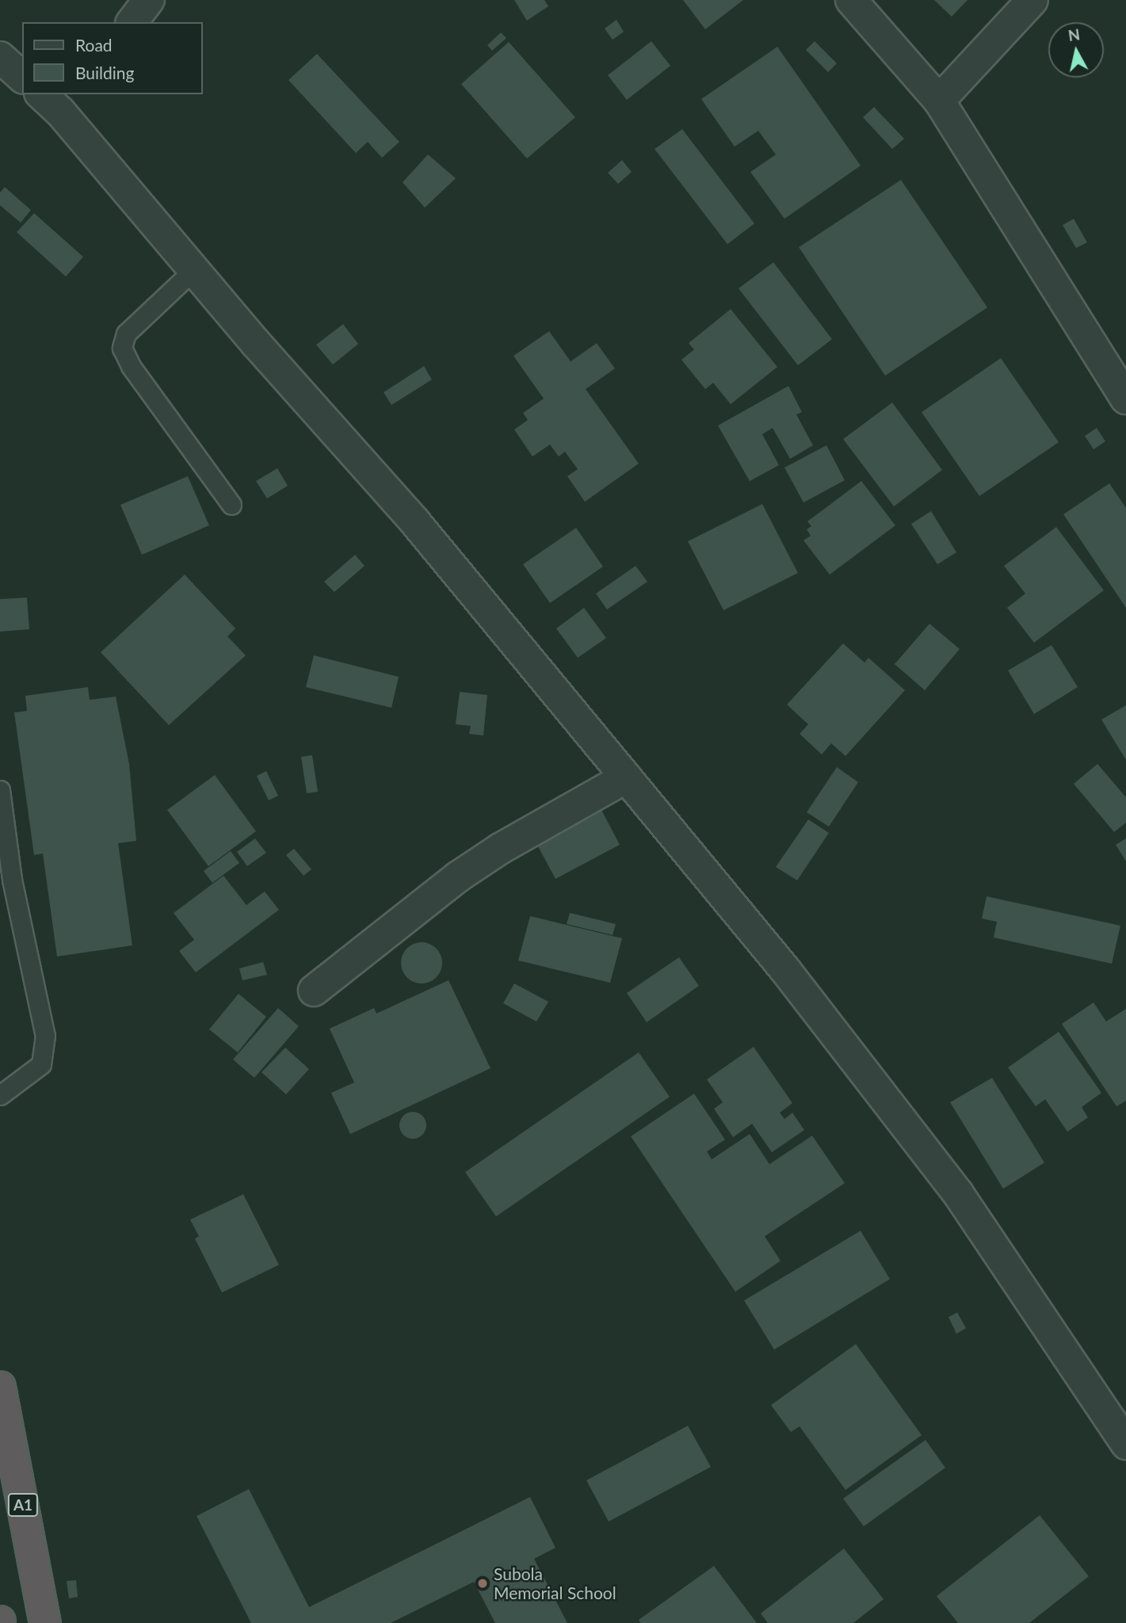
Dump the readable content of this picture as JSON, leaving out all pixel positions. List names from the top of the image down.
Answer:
{
  "streets": {
    "highway": ["A1"]
  },
  "places": ["Subola Memorial School"],
  "legend": ["Road", "Building"],
  "north": "top"
}
